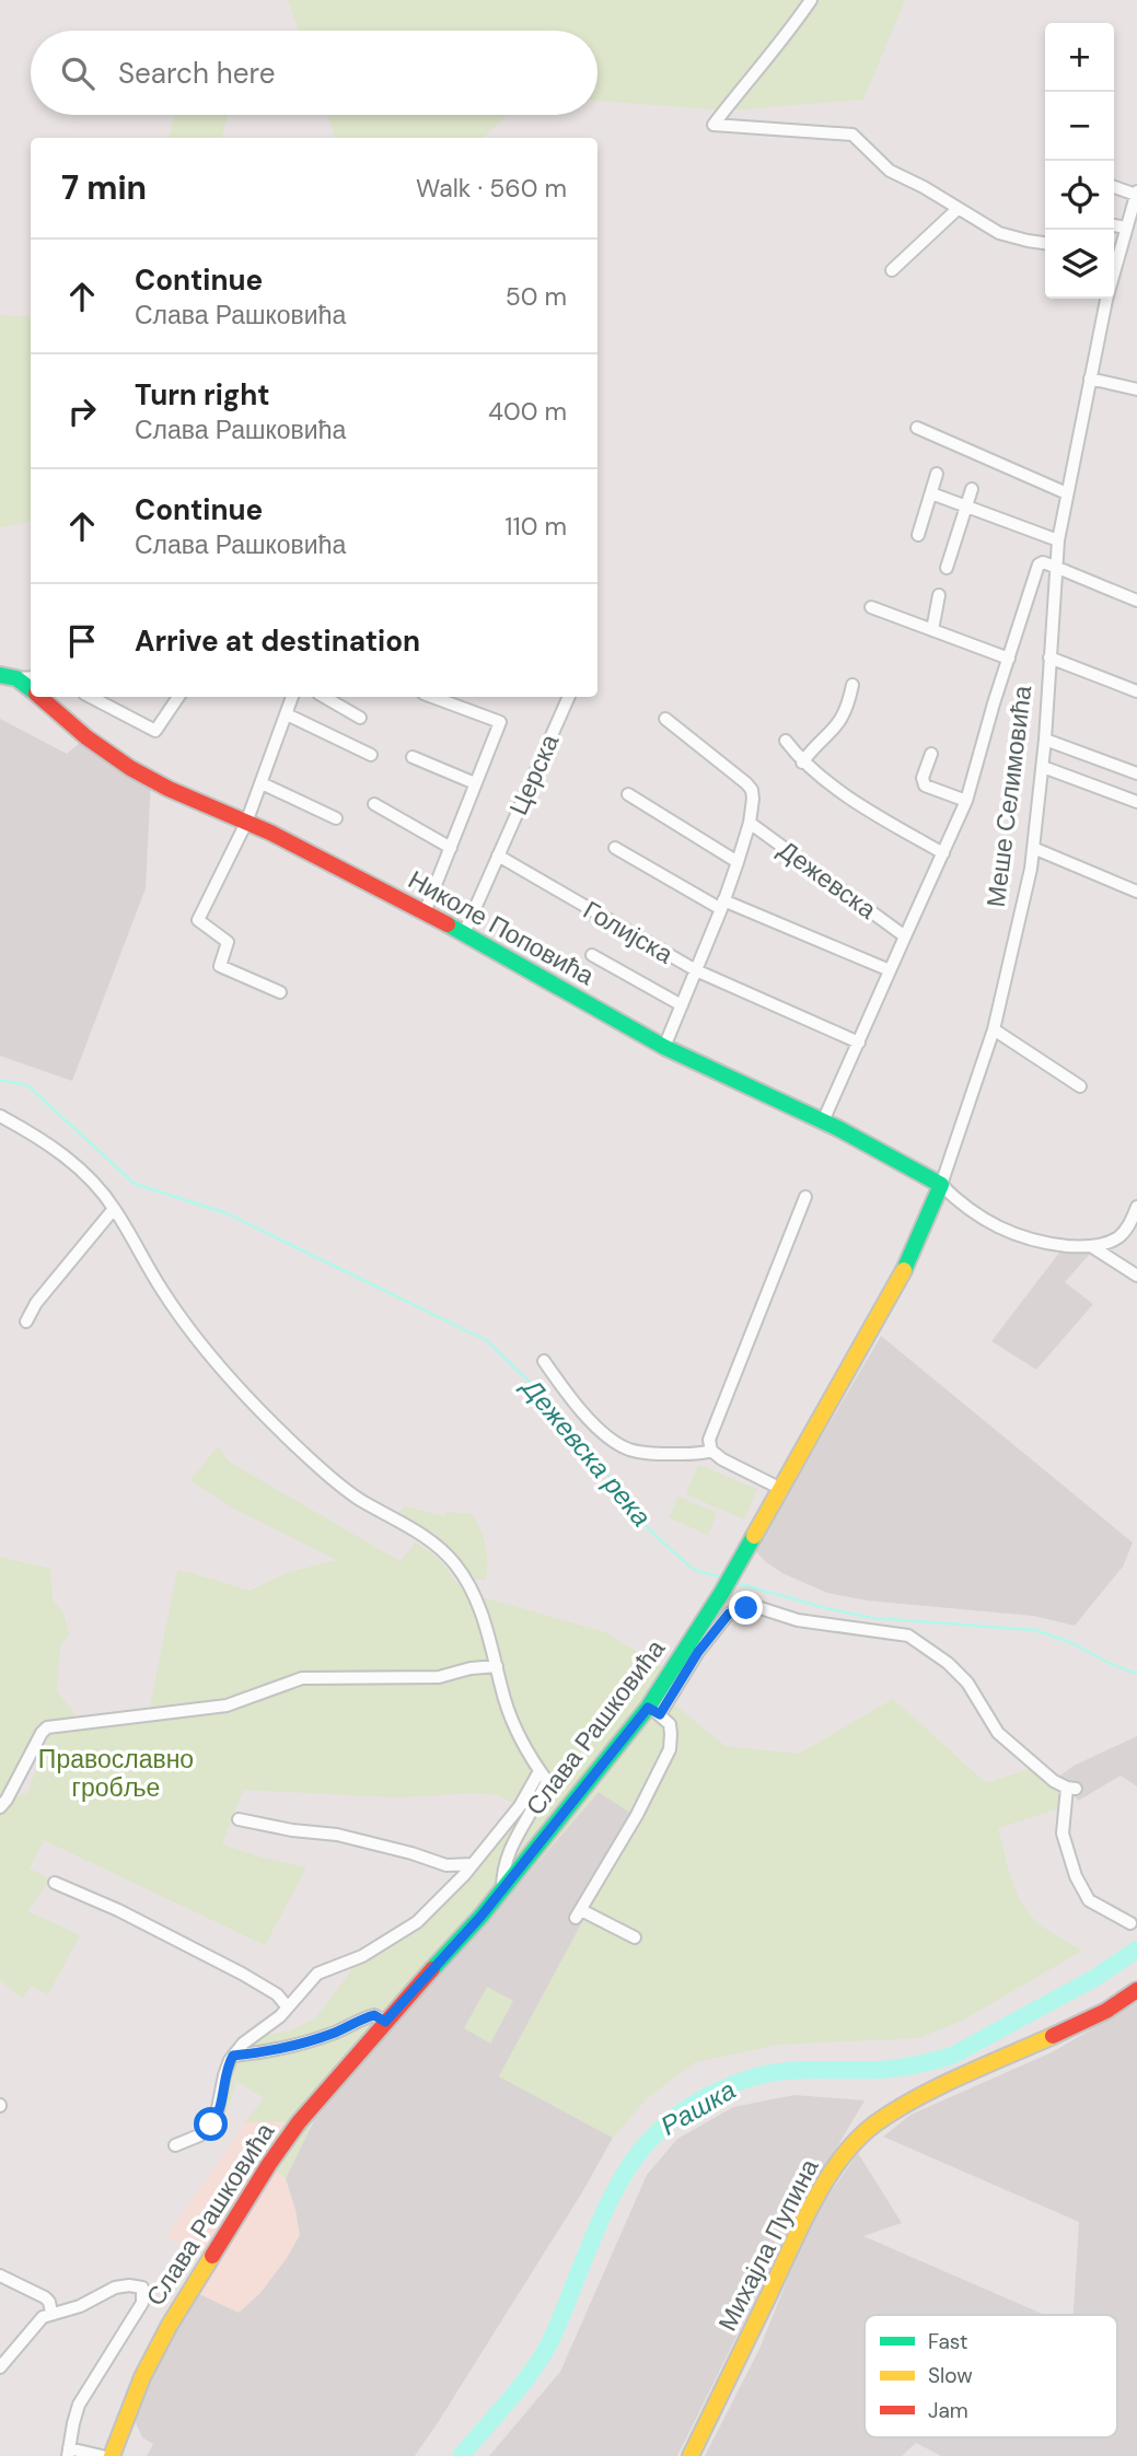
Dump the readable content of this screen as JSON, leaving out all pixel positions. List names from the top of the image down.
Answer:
{
  "streets": {
    "main road": [
      "Меше Селимовића",
      "Николе Поповића",
      "Слава Рашковића",
      "Михајла Пупина"
    ],
    "street": ["Церска", "Дежевска", "Голијска"]
  },
  "crossings": [
    ["Церска", "Николе Поповића"],
    ["Церска", "Голијска"],
    ["Меше Селимовића", "Дежевска"],
    ["Меше Селимовића", "Николе Поповића"],
    ["Меше Селимовића", "Слава Рашковића"],
    ["Дежевска", "Николе Поповића"],
    ["Дежевска", "Голијска"],
    ["Николе Поповића", "Голијска"]
  ],
  "water": ["Дежевска река", "Рашка"],
  "parks": ["Православно гробље"],
  "legend": ["Fast", "Slow", "Jam"],
  "page": {
    "map_buttons": ["+", "−"],
    "search": "Search here",
    "heading": ["7 min", "Walk · 560 m"],
    "list": [
      ["Continue", "Слава Рашковића", "50 m"],
      ["Turn right", "Слава Рашковића", "400 m"],
      ["Continue", "Слава Рашковића", "110 m"],
      "Arrive at destination"
    ]
  }
}
